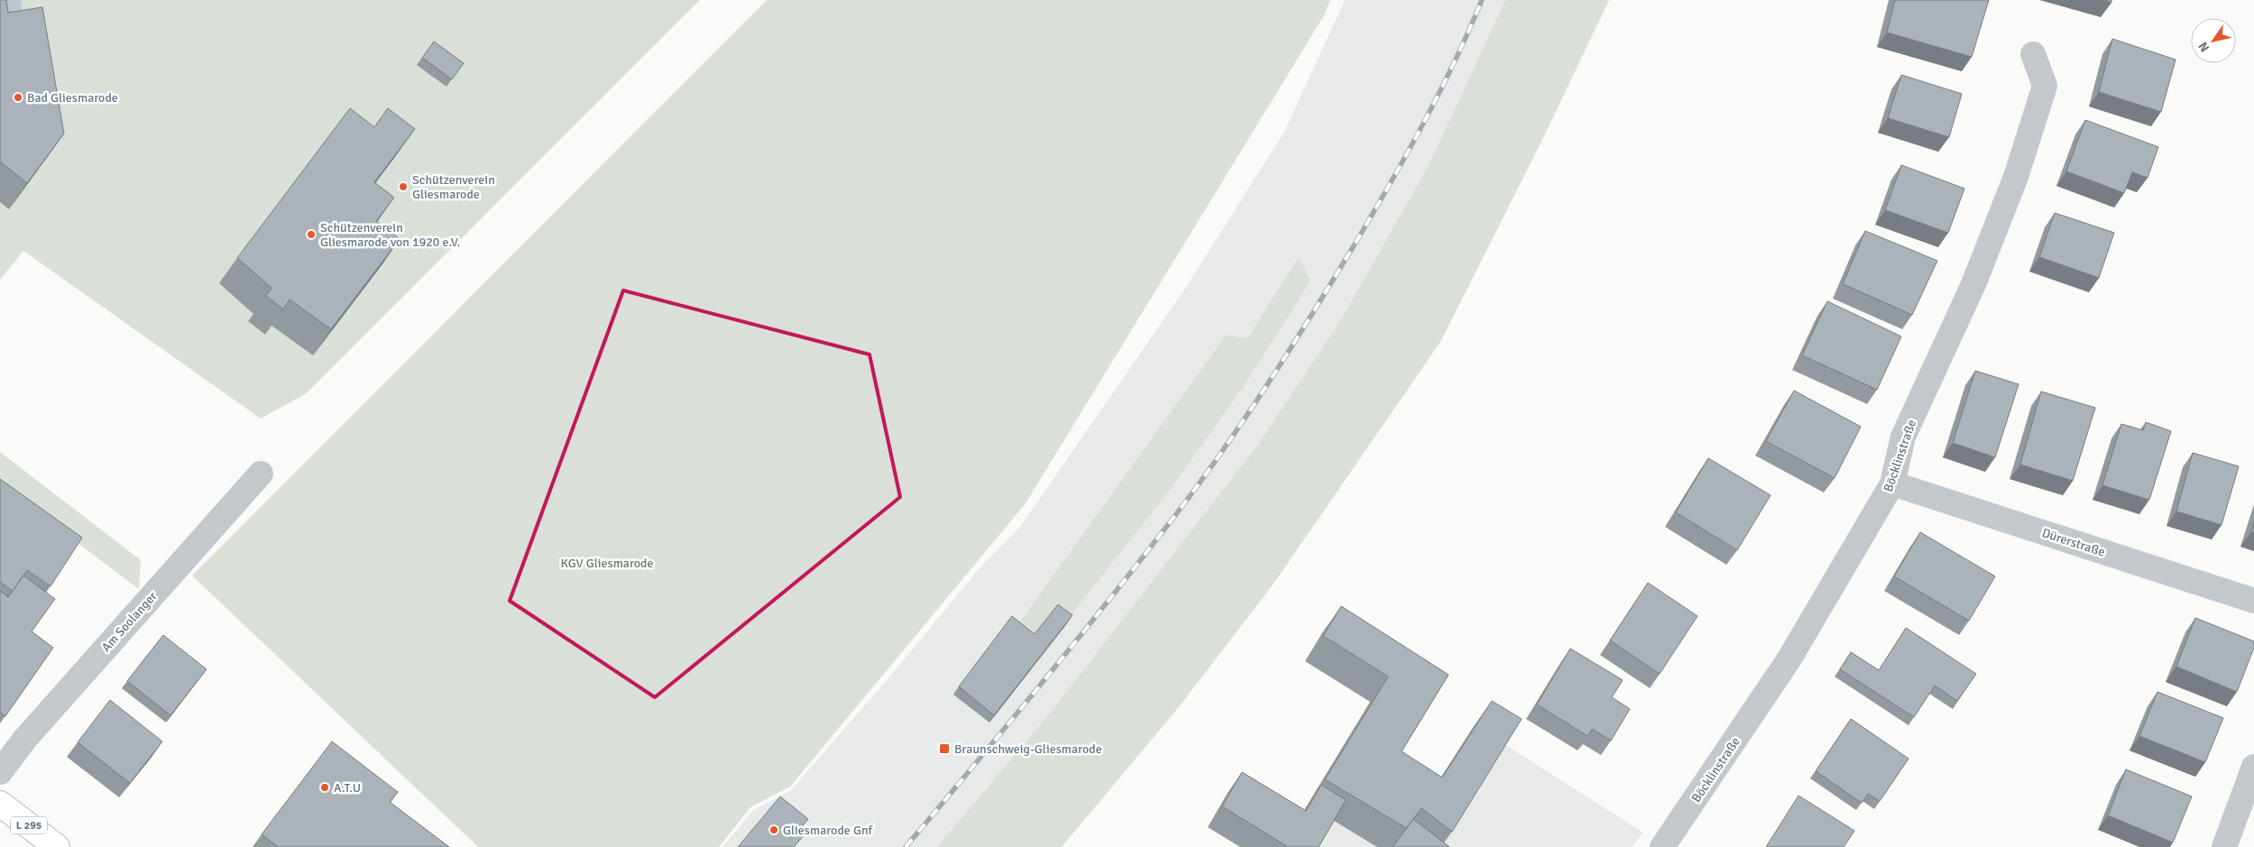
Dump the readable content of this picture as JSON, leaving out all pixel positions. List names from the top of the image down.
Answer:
{
  "streets": {
    "main road": ["L 295"],
    "street": ["Böcklinstraße", "Dürerstraße", "Am Soolanger"]
  },
  "crossings": [
    ["Böcklinstraße", "Dürerstraße"]
  ],
  "parks": ["KGV Gliesmarode"],
  "places": {
    "other": [
      "Bad Gliesmarode",
      "Schützenverein Gliesmarode",
      "Schützenverein Gliesmarode von 1920 e.V.",
      "A.T.U",
      "Gliesmarode Gnf"
    ],
    "transit": ["Braunschweig-Gliesmarode"]
  },
  "north": "bottom left"
}
